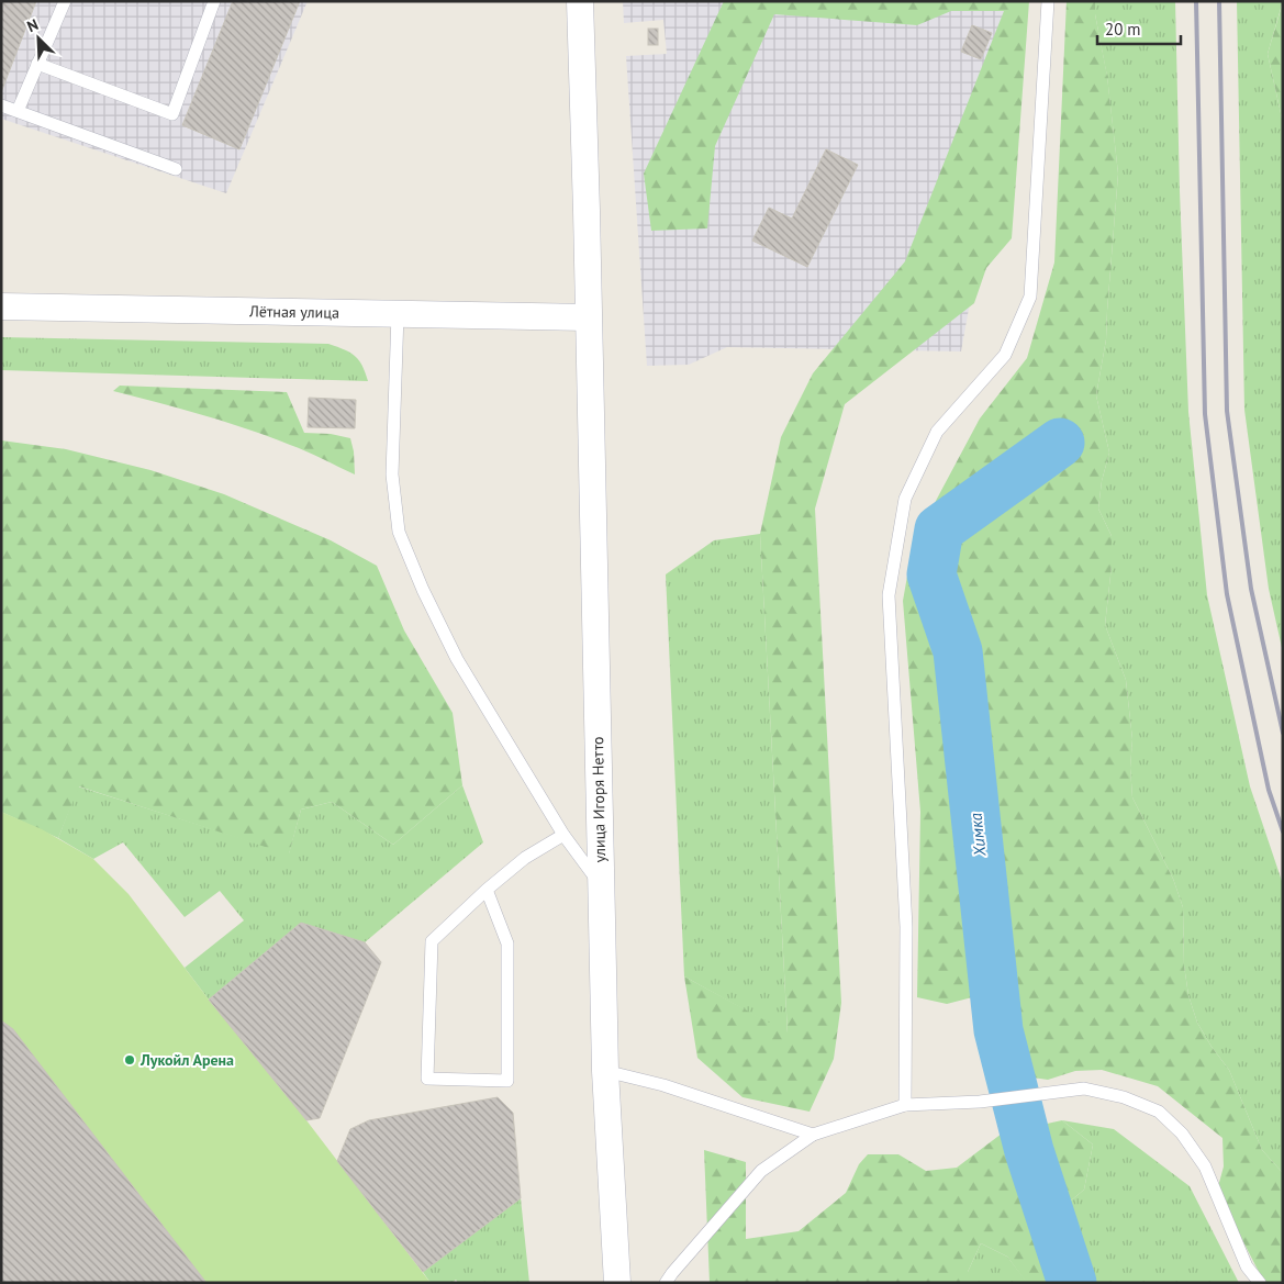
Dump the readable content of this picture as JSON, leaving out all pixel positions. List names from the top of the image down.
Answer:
{
  "streets": {
    "street": ["Лётная улица", "улица Игоря Нетто"]
  },
  "crossings": [
    ["Лётная улица", "улица Игоря Нетто"]
  ],
  "water": ["Химка"],
  "places": ["Лукойл Арена"],
  "scale_bar": "20 m",
  "north": "top left"
}
